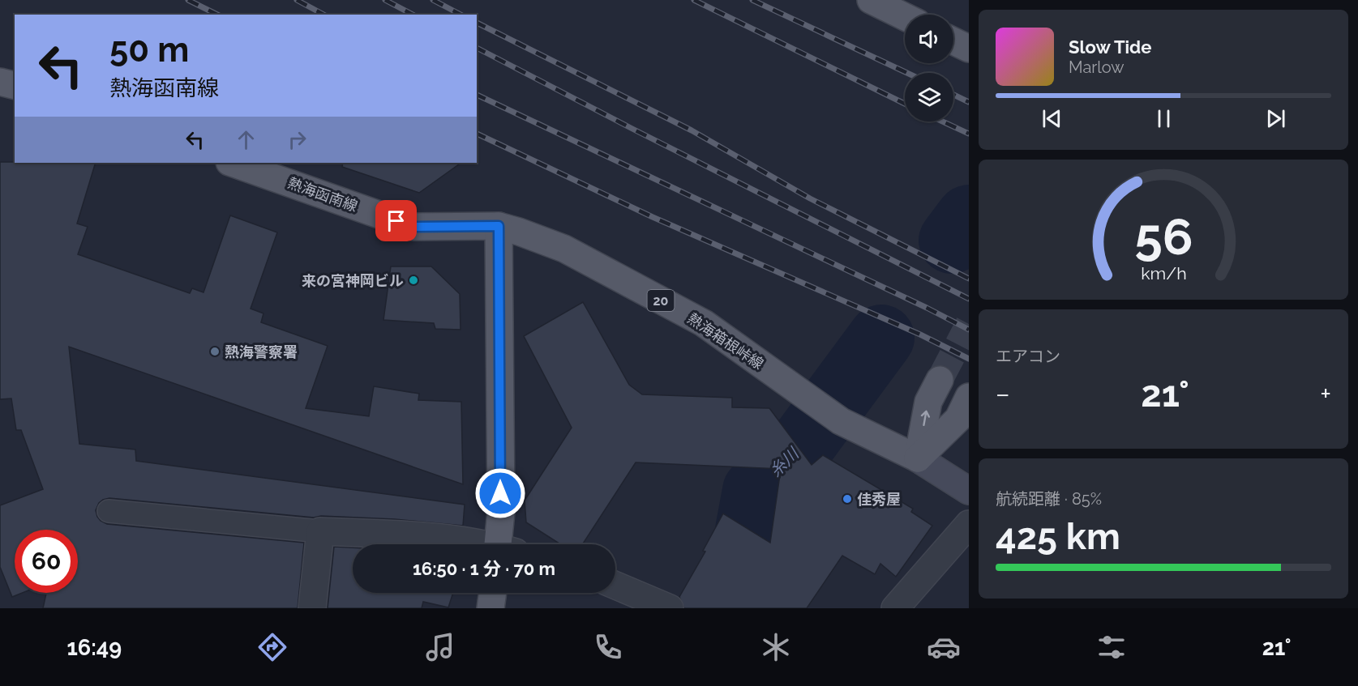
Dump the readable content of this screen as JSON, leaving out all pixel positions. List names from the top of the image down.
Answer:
{
  "streets": {
    "main road": ["熱海函南線", "20", "熱海箱根峠線"]
  },
  "crossings": [
    ["熱海函南線", "熱海箱根峠線"]
  ],
  "water": ["糸川"],
  "places": ["来の宮神岡ビル", "熱海警察署", "佳秀屋"],
  "page": {
    "turn": ["50 m", "熱海函南線"],
    "song": ["Slow Tide", "Marlow"],
    "tile": [
      "エアコン",
      ["航続距離 · 85%", "425 km"]
    ],
    "heat": ["−", "21°", "+"],
    "limit": "60",
    "trip": "16:50 · 1 分 · 70 m",
    "tabs": ["16:49", "21°"],
    "gauge": ["56", "km/h"]
  }
}
